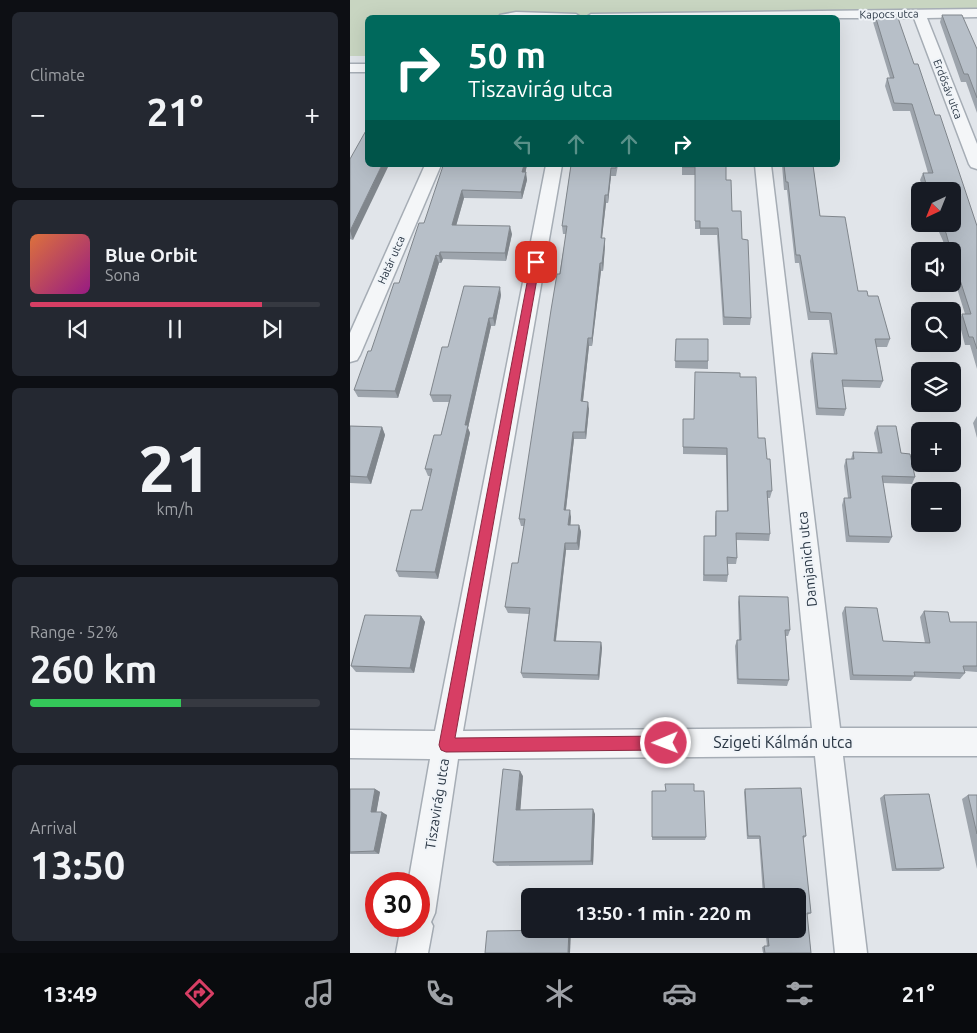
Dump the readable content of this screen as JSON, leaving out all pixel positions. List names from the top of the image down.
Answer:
{
  "streets": {
    "street": [
      "Kapocs utca",
      "Erdősáv utca",
      "Határ utca",
      "Damjanich utca",
      "Szigeti Kálmán utca",
      "Tiszavirág utca"
    ]
  },
  "crossings": [
    ["Kapocs utca", "Erdősáv utca"],
    ["Damjanich utca", "Szigeti Kálmán utca"],
    ["Szigeti Kálmán utca", "Tiszavirág utca"]
  ],
  "north": "bottom left",
  "page": {
    "tile": [
      "Climate",
      ["21", "km/h"],
      ["Range · 52%", "260 km"],
      ["Arrival", "13:50"]
    ],
    "turn": ["50 m", "Tiszavirág utca"],
    "heat": ["−", "21°", "+"],
    "map_buttons": ["+", "−"],
    "song": ["Blue Orbit", "Sona"],
    "limit": "30",
    "trip": "13:50 · 1 min · 220 m",
    "tabs": ["13:49", "21°"]
  }
}
